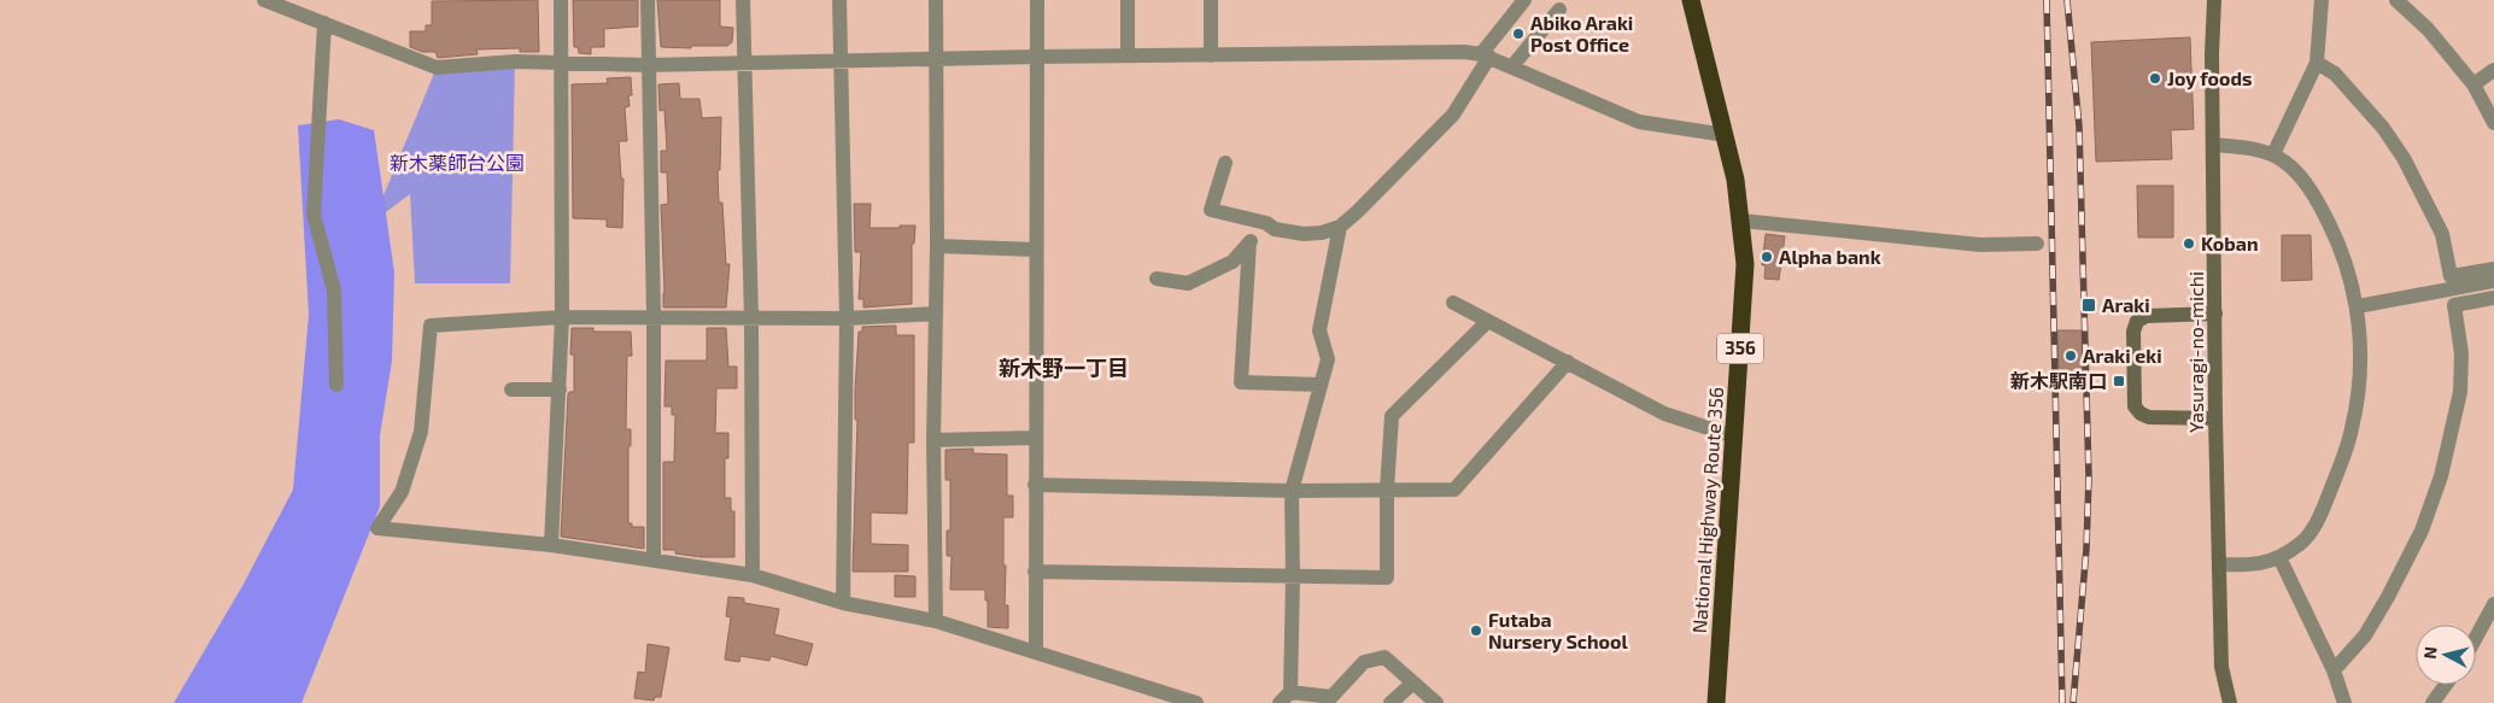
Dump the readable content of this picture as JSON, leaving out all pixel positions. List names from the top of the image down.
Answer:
{
  "streets": {
    "highway": ["356", "National Highway Route 356"],
    "street": ["Yasuragi-no-michi"]
  },
  "districts": ["新木野一丁目"],
  "parks": ["新木薬師台公園"],
  "places": {
    "other": [
      "Abiko Araki Post Office",
      "Joy foods",
      "Koban",
      "Alpha bank",
      "Araki eki",
      "Futaba Nursery School"
    ],
    "transit": ["Araki", "新木駅南口"]
  },
  "north": "left"
}
